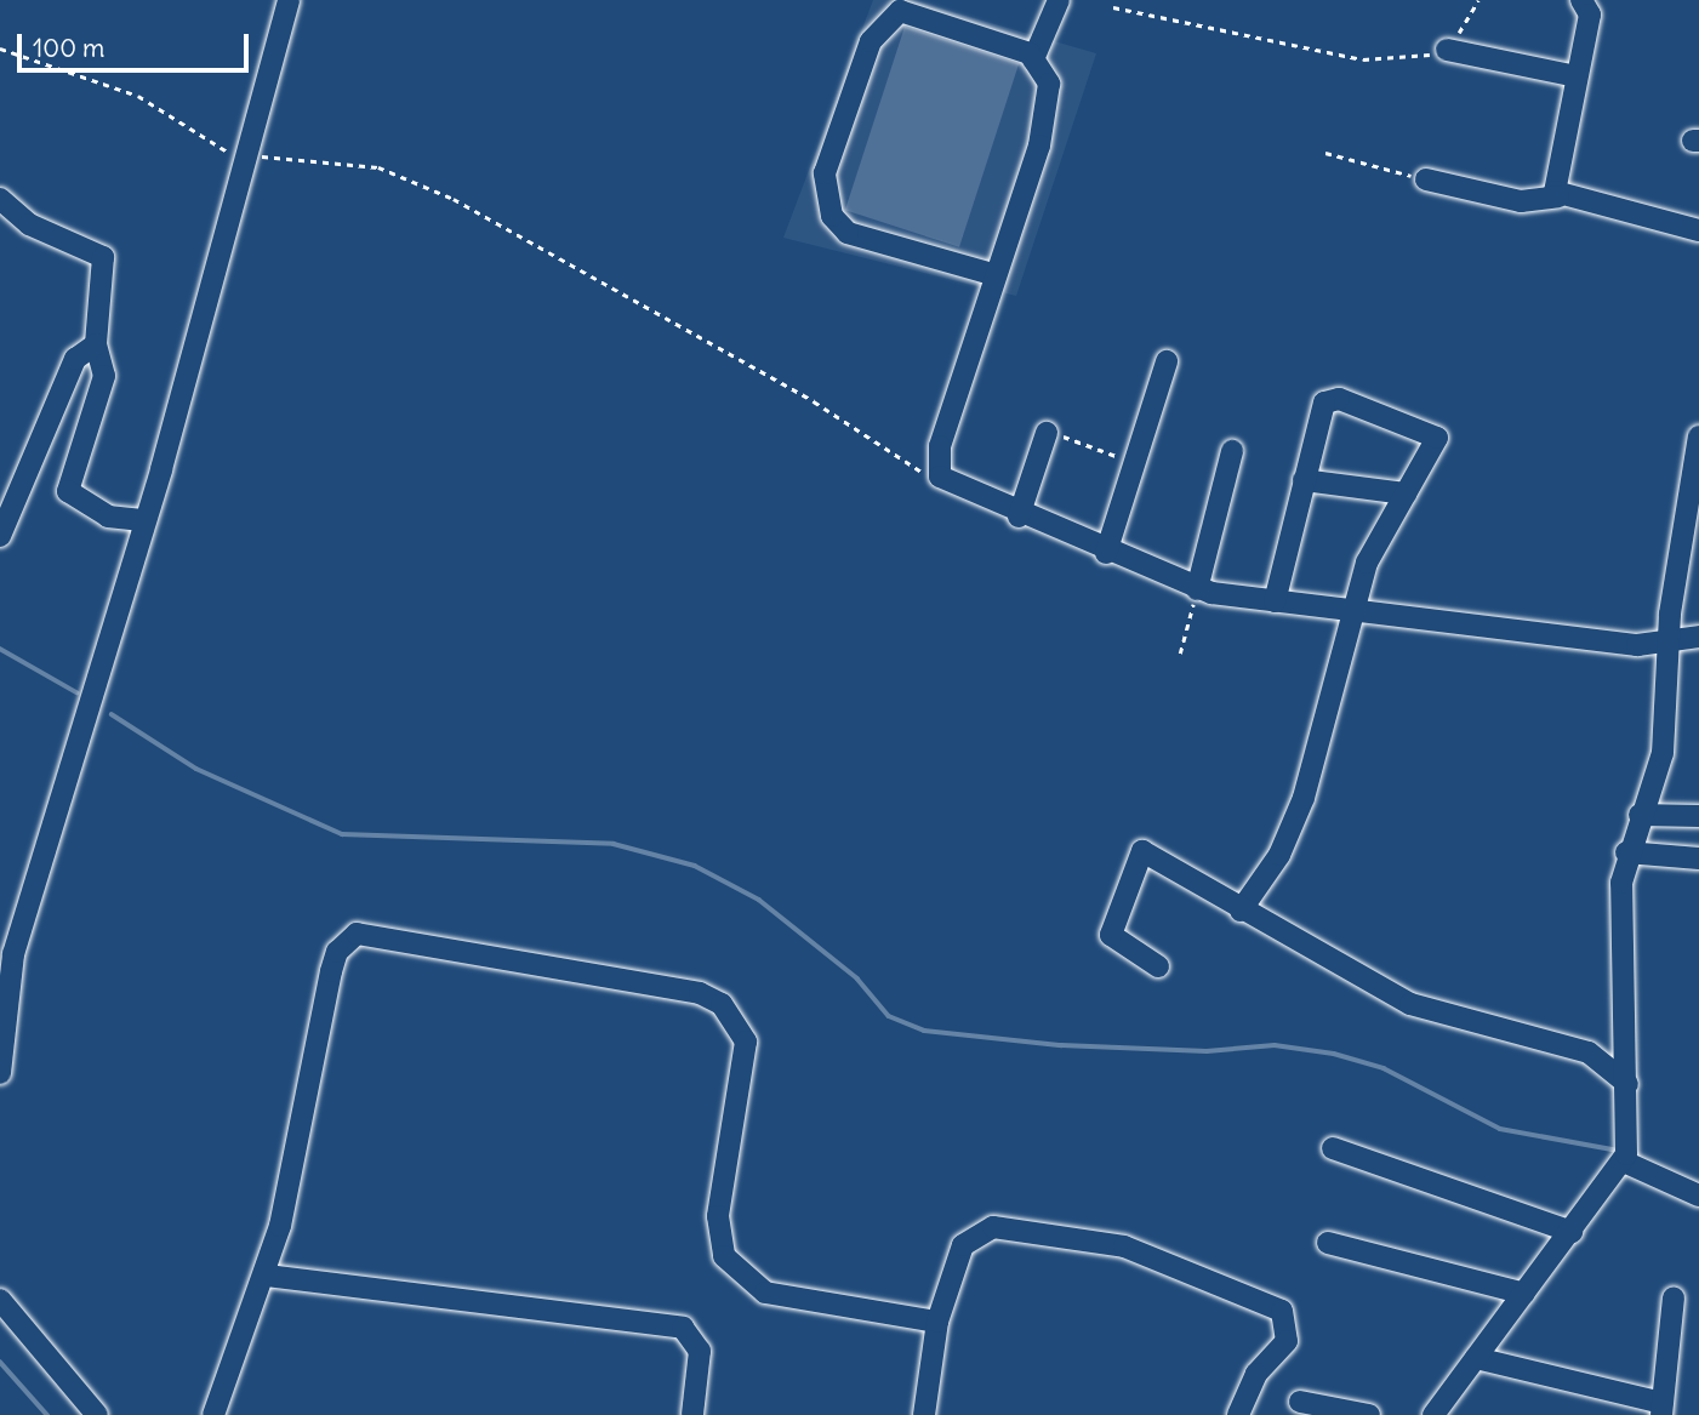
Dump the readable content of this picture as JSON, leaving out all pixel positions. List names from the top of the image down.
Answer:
{
  "scale_bar": "100 m"
}
